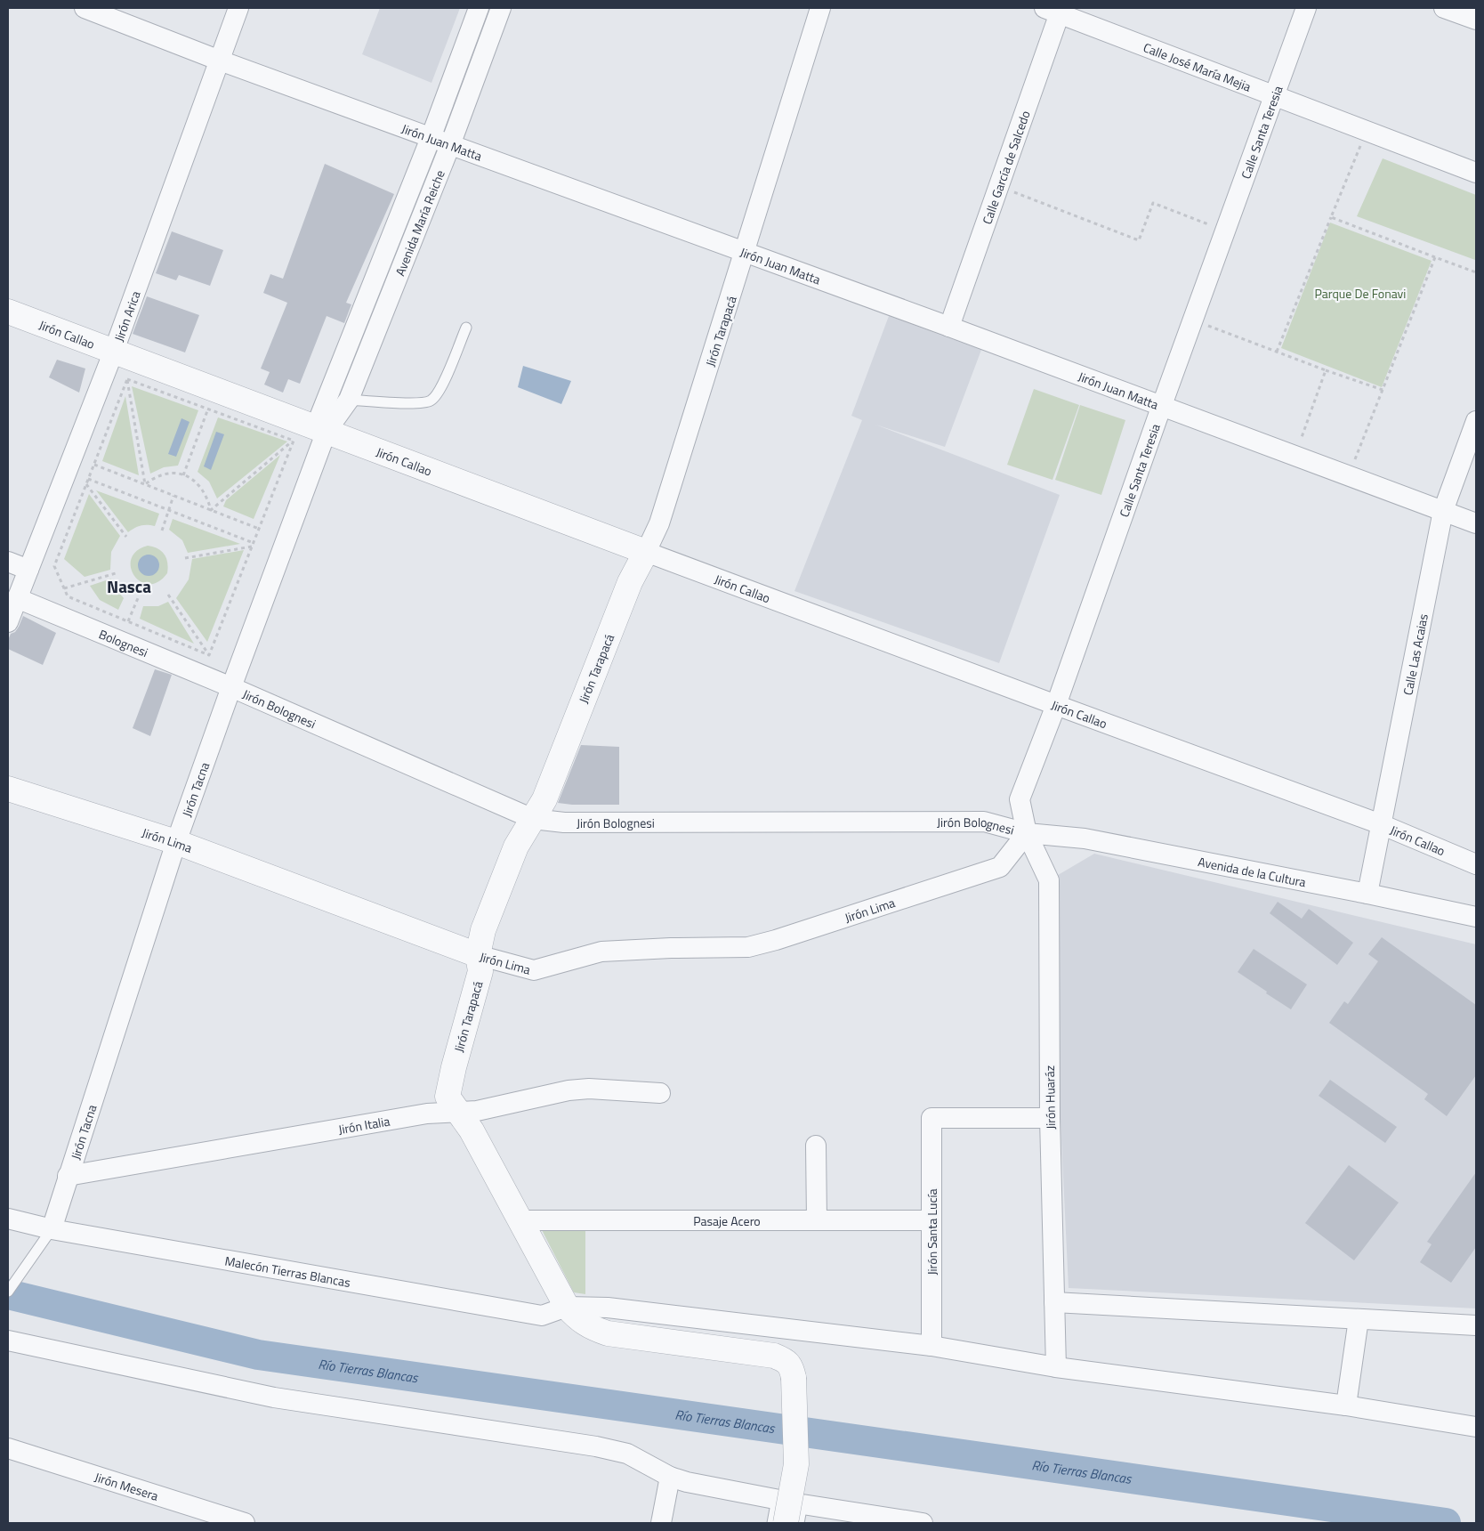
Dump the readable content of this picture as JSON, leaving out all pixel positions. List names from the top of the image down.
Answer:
{
  "streets": {
    "street": [
      "Calle José María Mejia",
      "Calle Santa Teresia",
      "Jirón Juan Matta",
      "Calle García de Salcedo",
      "Avenida María Reiche",
      "Jirón Arica",
      "Jirón Tarapacá",
      "Jirón Callao",
      "Bolognesi",
      "Calle Las Acaias",
      "Jirón Bolognesi",
      "Jirón Tacna",
      "Jirón Lima",
      "Avenida de la Cultura",
      "Jirón Huaráz",
      "Jirón Italia",
      "Pasaje Acero",
      "Jirón Santa Lucía",
      "Malecón Tierras Blancas",
      "Jirón Mesera"
    ]
  },
  "crossings": [
    ["Calle José María Mejia", "Calle Santa Teresia"],
    ["Calle José María Mejia", "Calle García de Salcedo"],
    ["Calle Santa Teresia", "Jirón Juan Matta"],
    ["Calle Santa Teresia", "Jirón Callao"],
    ["Calle Santa Teresia", "Jirón Bolognesi"],
    ["Calle Santa Teresia", "Jirón Lima"],
    ["Calle Santa Teresia", "Avenida de la Cultura"],
    ["Calle Santa Teresia", "Jirón Huaráz"],
    ["Jirón Juan Matta", "Calle García de Salcedo"],
    ["Jirón Juan Matta", "Avenida María Reiche"],
    ["Jirón Juan Matta", "Jirón Arica"],
    ["Jirón Juan Matta", "Jirón Tarapacá"],
    ["Jirón Juan Matta", "Calle Las Acaias"],
    ["Avenida María Reiche", "Jirón Callao"],
    ["Avenida María Reiche", "Jirón Tacna"],
    ["Jirón Arica", "Jirón Callao"],
    ["Jirón Arica", "Bolognesi"],
    ["Jirón Tarapacá", "Jirón Callao"],
    ["Jirón Tarapacá", "Jirón Bolognesi"],
    ["Jirón Tarapacá", "Jirón Lima"],
    ["Jirón Tarapacá", "Jirón Italia"],
    ["Jirón Tarapacá", "Pasaje Acero"],
    ["Jirón Tarapacá", "Malecón Tierras Blancas"],
    ["Jirón Callao", "Calle Las Acaias"],
    ["Jirón Callao", "Jirón Tacna"],
    ["Bolognesi", "Jirón Bolognesi"],
    ["Bolognesi", "Jirón Tacna"],
    ["Calle Las Acaias", "Avenida de la Cultura"],
    ["Jirón Bolognesi", "Jirón Tacna"],
    ["Jirón Bolognesi", "Jirón Lima"],
    ["Jirón Bolognesi", "Avenida de la Cultura"],
    ["Jirón Bolognesi", "Jirón Huaráz"],
    ["Jirón Tacna", "Jirón Lima"],
    ["Jirón Tacna", "Jirón Italia"],
    ["Jirón Tacna", "Malecón Tierras Blancas"],
    ["Jirón Lima", "Avenida de la Cultura"],
    ["Jirón Lima", "Jirón Huaráz"],
    ["Avenida de la Cultura", "Jirón Huaráz"],
    ["Jirón Huaráz", "Jirón Santa Lucía"],
    ["Pasaje Acero", "Jirón Santa Lucía"]
  ],
  "districts": ["Nasca"],
  "water": ["Río Tierras Blancas"],
  "parks": ["Parque De Fonavi"]
}
